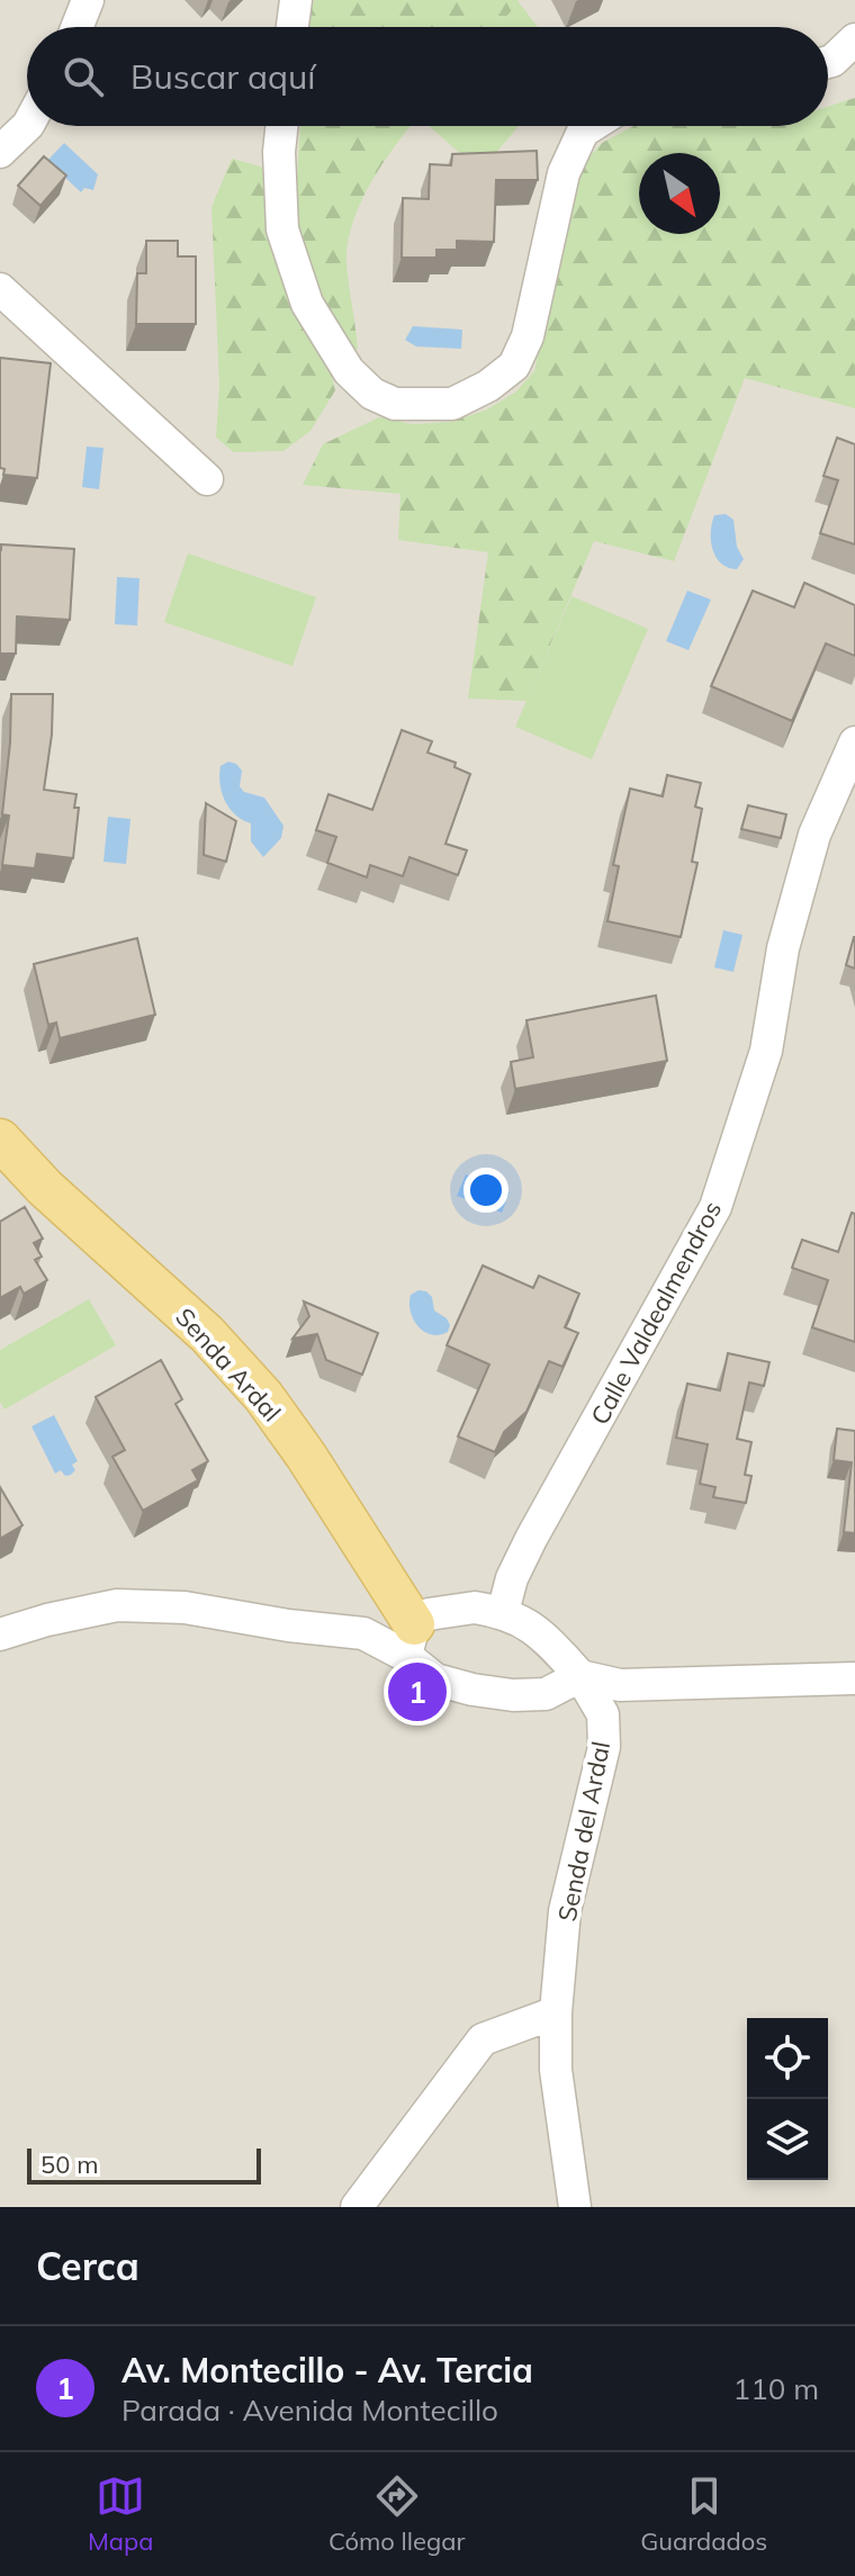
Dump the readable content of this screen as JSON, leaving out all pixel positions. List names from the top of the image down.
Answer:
{
  "streets": {
    "main road": ["Senda Ardal"],
    "street": ["Calle Valdealmendros", "Senda del Ardal"]
  },
  "crossings": [
    ["Calle Valdealmendros", "Senda del Ardal"]
  ],
  "scale_bar": "50 m",
  "north": "bottom right",
  "page": {
    "search": "Buscar aquí",
    "pins": "1",
    "scale": "50 m",
    "heading": "Cerca",
    "list": [
      {
        "mark": "1",
        "name": "Av. Montecillo - Av. Tercia",
        "note": "Parada · Avenida Montecillo",
        "value": "110 m"
      }
    ],
    "nav": ["Mapa", "Cómo llegar", "Guardados"]
  }
}
